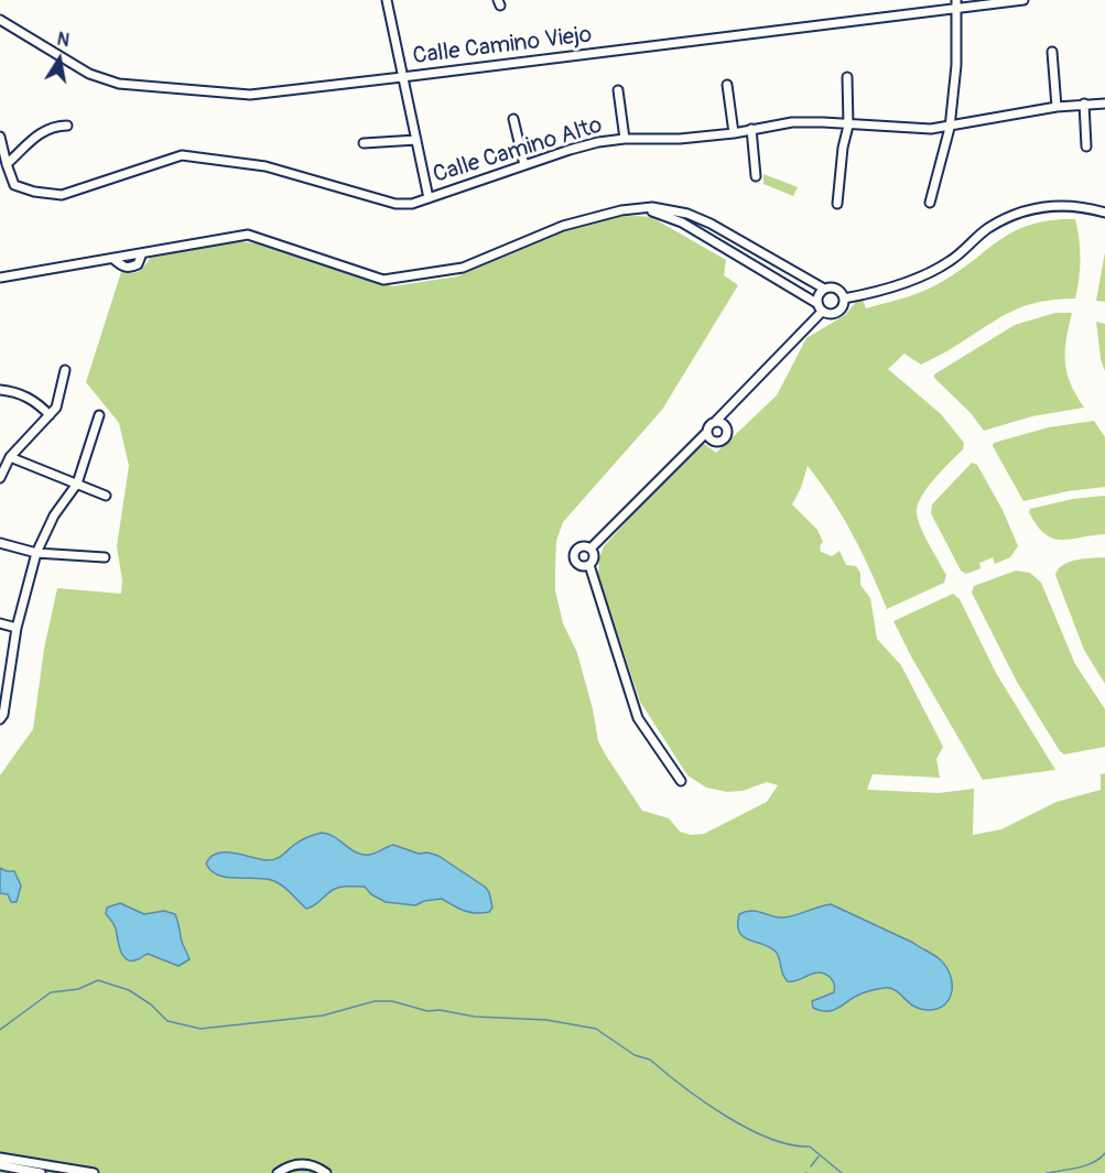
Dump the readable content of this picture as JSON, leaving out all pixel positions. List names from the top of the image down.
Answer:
{
  "streets": {
    "street": ["Calle Camino Viejo", "Calle Camino Alto"]
  },
  "north": "top"
}
